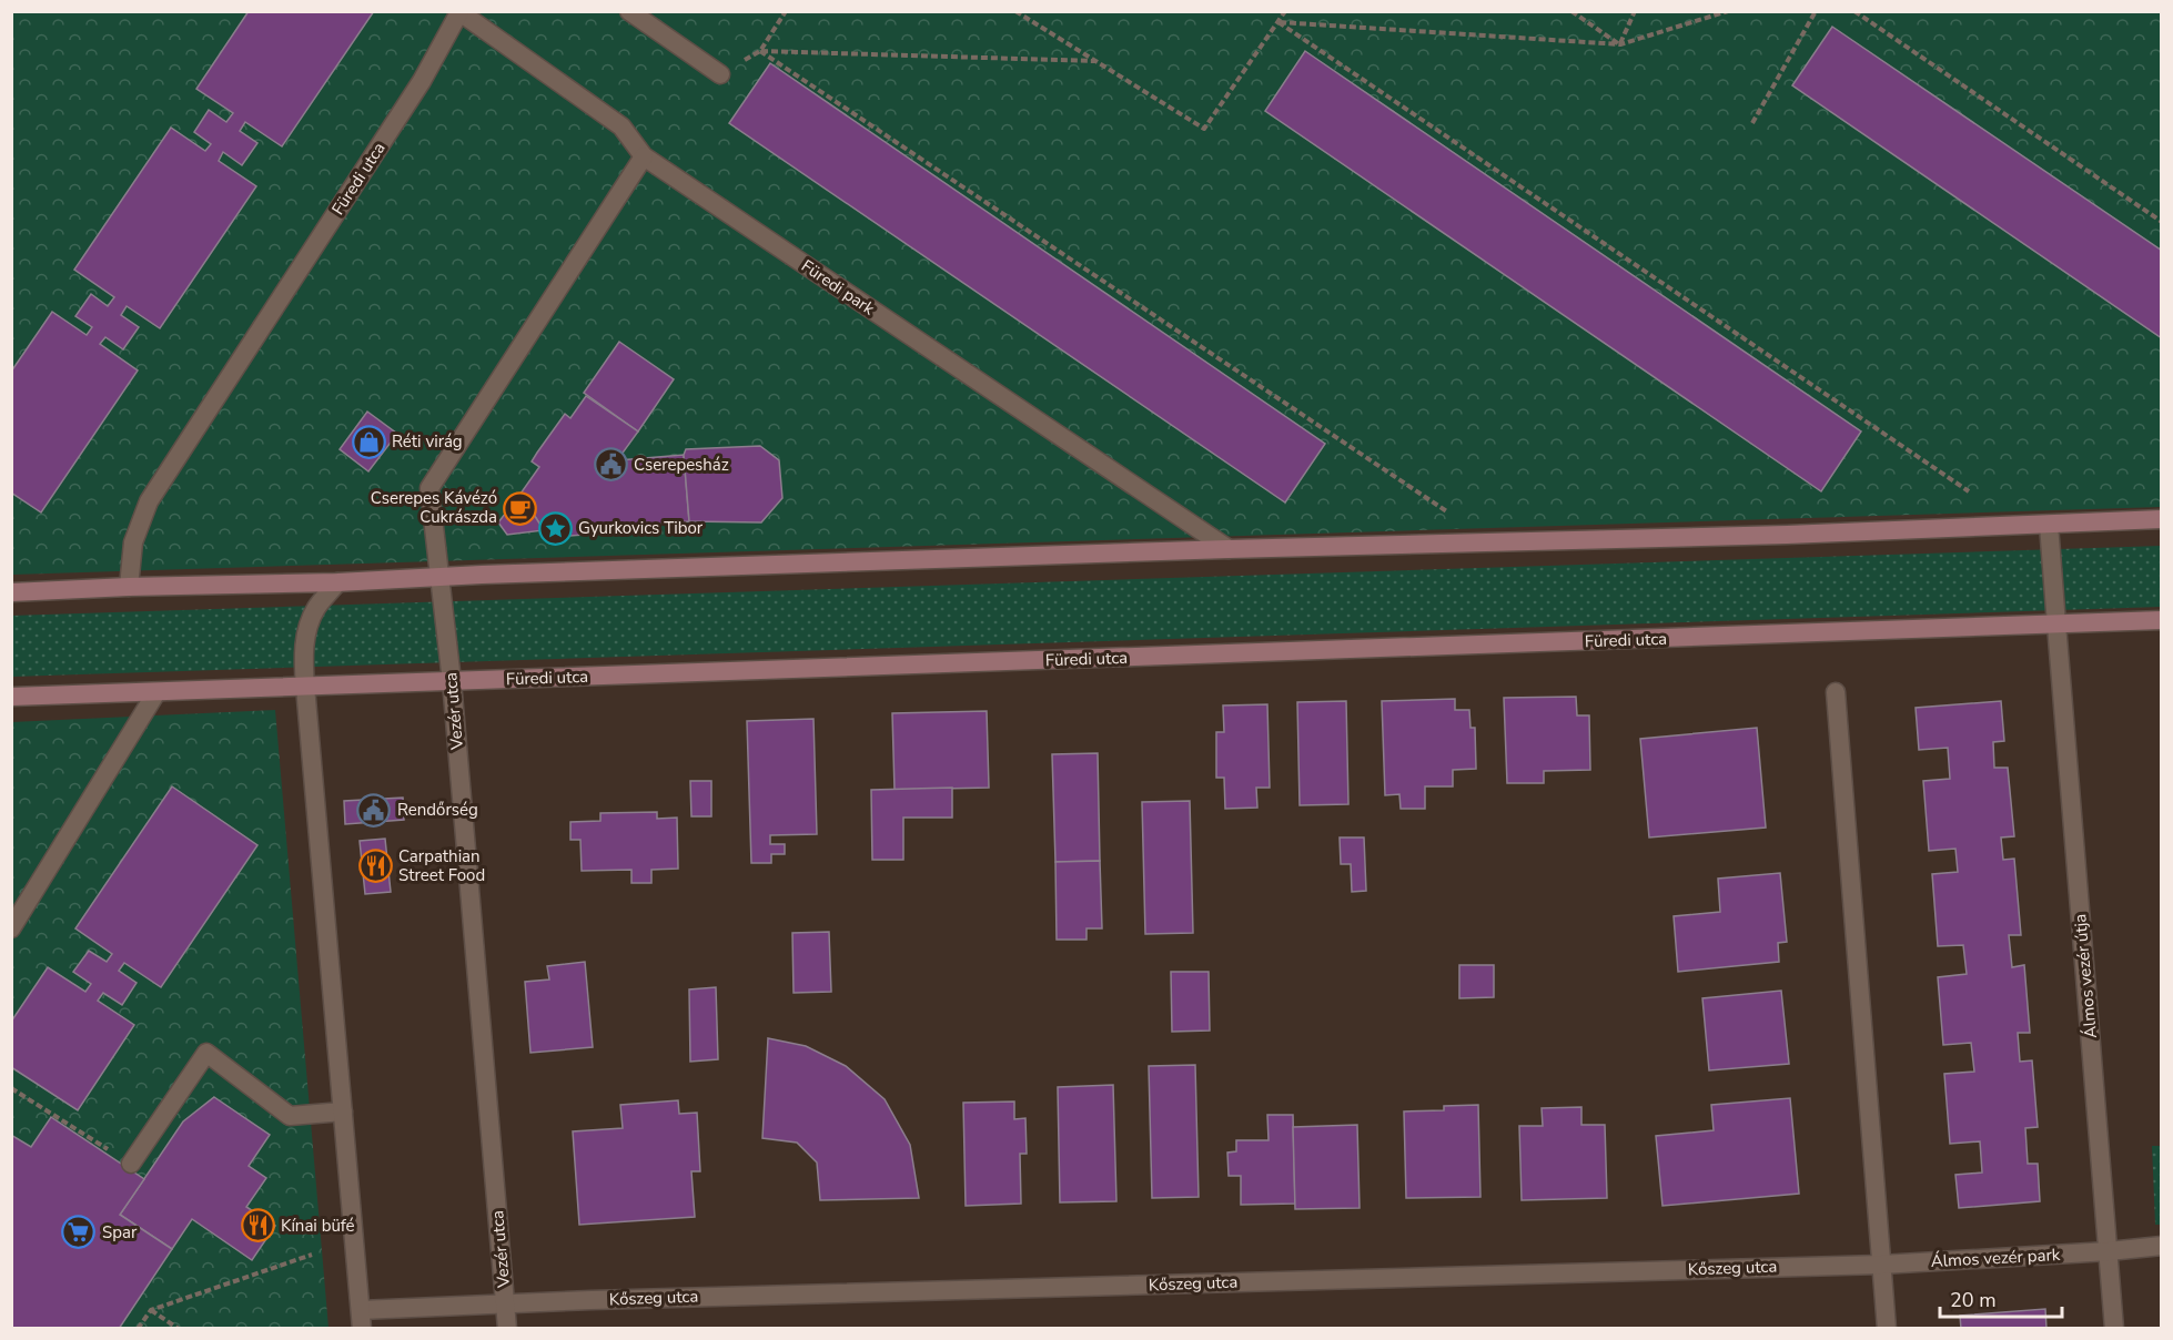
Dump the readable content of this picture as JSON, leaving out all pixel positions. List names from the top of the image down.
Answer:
{
  "streets": {
    "main road": ["Füredi utca"],
    "street": [
      "Füredi park",
      "Vezér utca",
      "Álmos vezér útja",
      "Álmos vezér park",
      "Kőszeg utca"
    ]
  },
  "crossings": [
    ["Füredi utca", "Füredi park"],
    ["Füredi utca", "Vezér utca"],
    ["Füredi utca", "Álmos vezér útja"],
    ["Füredi park", "Vezér utca"],
    ["Vezér utca", "Kőszeg utca"],
    ["Álmos vezér útja", "Álmos vezér park"],
    ["Álmos vezér park", "Kőszeg utca"]
  ],
  "places": {
    "shop": ["Réti virág"],
    "public building": ["Cserepesház", "Rendőrség"],
    "cafe": ["Cserepes Kávézó Cukrászda"],
    "place": ["Gyurkovics Tibor"],
    "restaurant": ["Carpathian Street Food", "Kínai büfé"],
    "supermarket": ["Spar"]
  },
  "scale_bar": "20 m"
}
